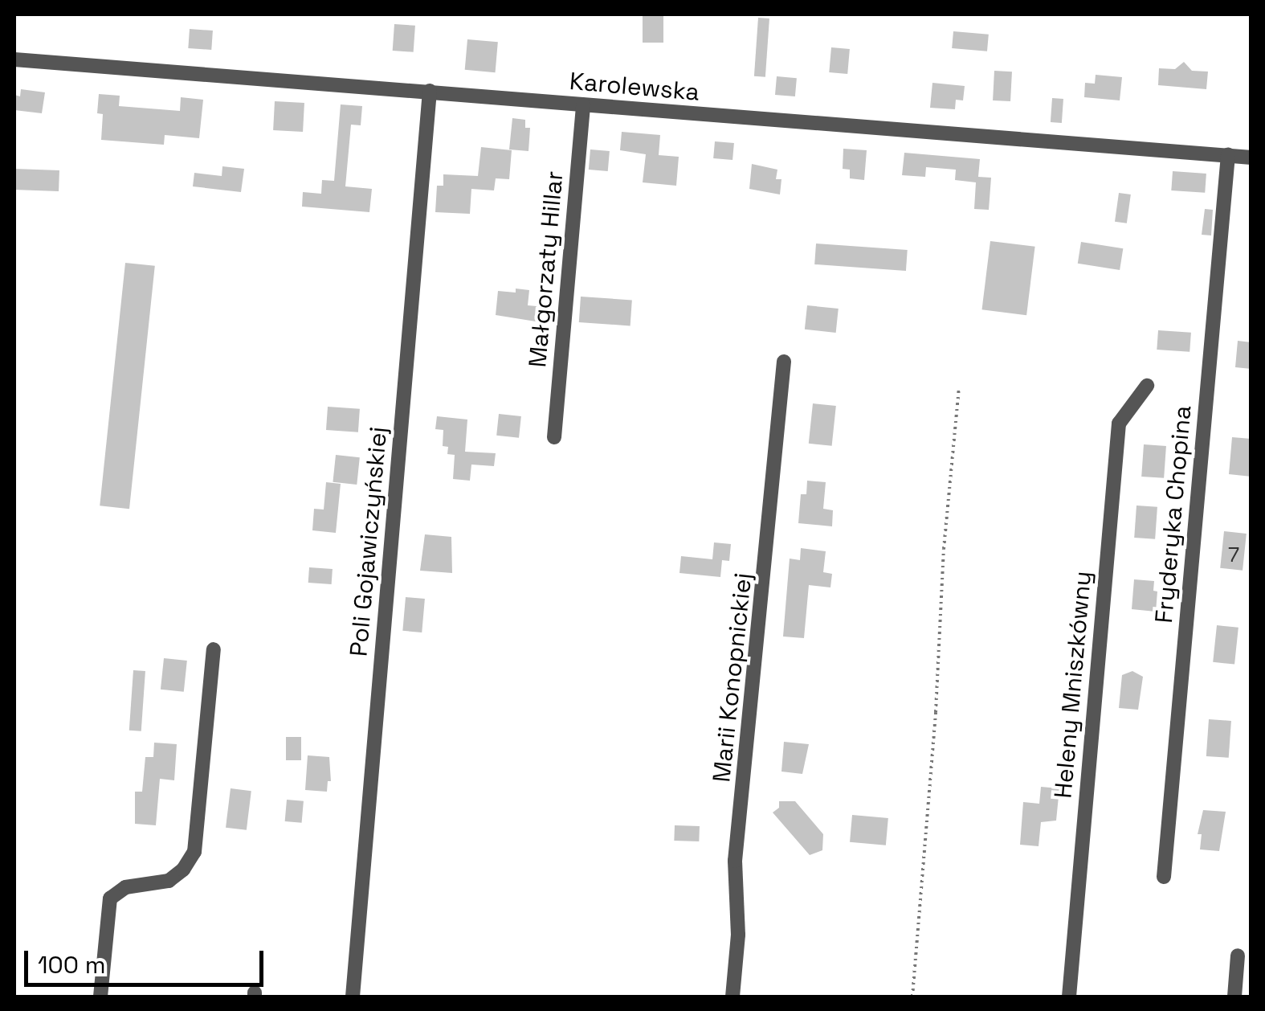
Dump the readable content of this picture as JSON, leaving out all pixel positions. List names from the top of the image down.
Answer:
{
  "streets": {
    "street": [
      "Karolewska",
      "Małgorzaty Hillar",
      "Fryderyka Chopina",
      "Poli Gojawiczyńskiej",
      "Marii Konopnickiej",
      "Heleny Mniszkówny"
    ]
  },
  "crossings": [
    ["Karolewska", "Małgorzaty Hillar"],
    ["Karolewska", "Fryderyka Chopina"],
    ["Karolewska", "Poli Gojawiczyńskiej"]
  ],
  "house_numbers": ["7"],
  "scale_bar": "100 m"
}
